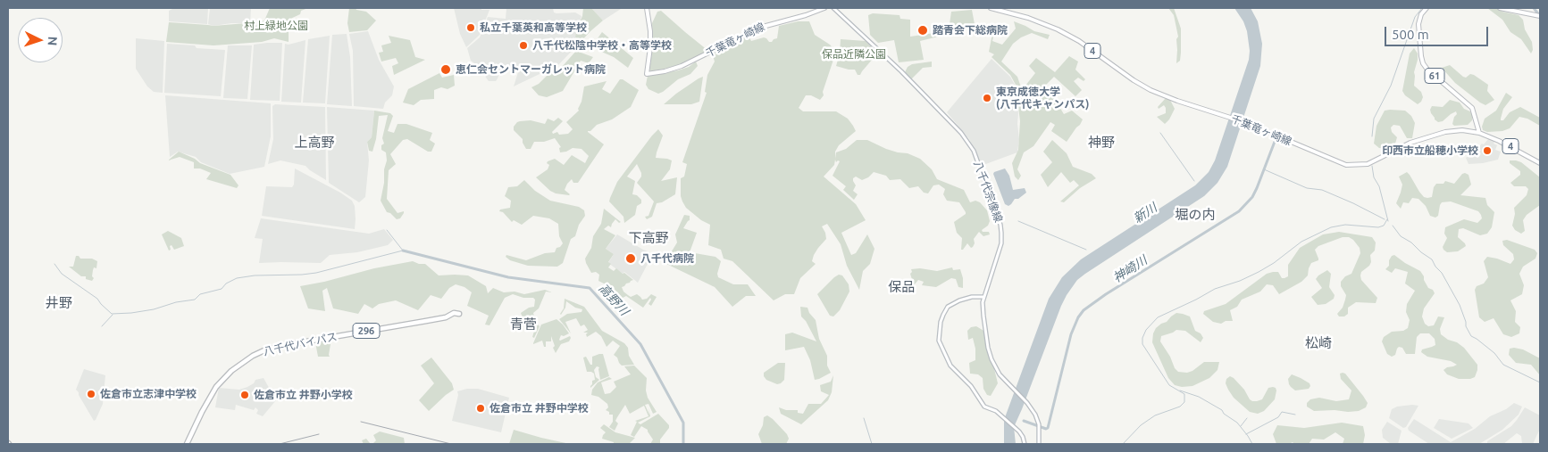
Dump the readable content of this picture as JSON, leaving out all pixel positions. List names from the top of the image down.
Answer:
{
  "streets": {
    "highway": ["296", "八千代バイパス"],
    "main road": [
      "千葉竜ヶ崎線",
      "4",
      "61",
      "八千代宗像線"
    ]
  },
  "crossings": [
    ["千葉竜ヶ崎線", "61"]
  ],
  "districts": [
    "上高野",
    "神野",
    "堀の内",
    "下高野",
    "保品",
    "井野",
    "青菅",
    "松崎"
  ],
  "water": ["新川", "神崎川", "高野川"],
  "parks": ["村上緑地公園", "保品近隣公園"],
  "places": [
    "私立千葉英和高等学校",
    "踏青会下総病院",
    "八千代松陰中学校・高等学校",
    "恵仁会セントマーガレット病院",
    "東京成徳大学 (八千代キャンパス)",
    "印西市立船穂小学校",
    "八千代病院",
    "佐倉市立志津中学校",
    "佐倉市立 井野小学校",
    "佐倉市立 井野中学校"
  ],
  "scale_bar": "500 m",
  "north": "right"
}
